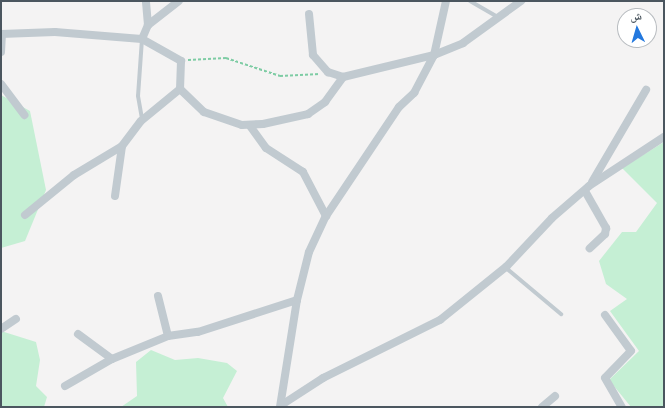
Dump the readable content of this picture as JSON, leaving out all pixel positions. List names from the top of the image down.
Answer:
{
  "north": "top"
}
